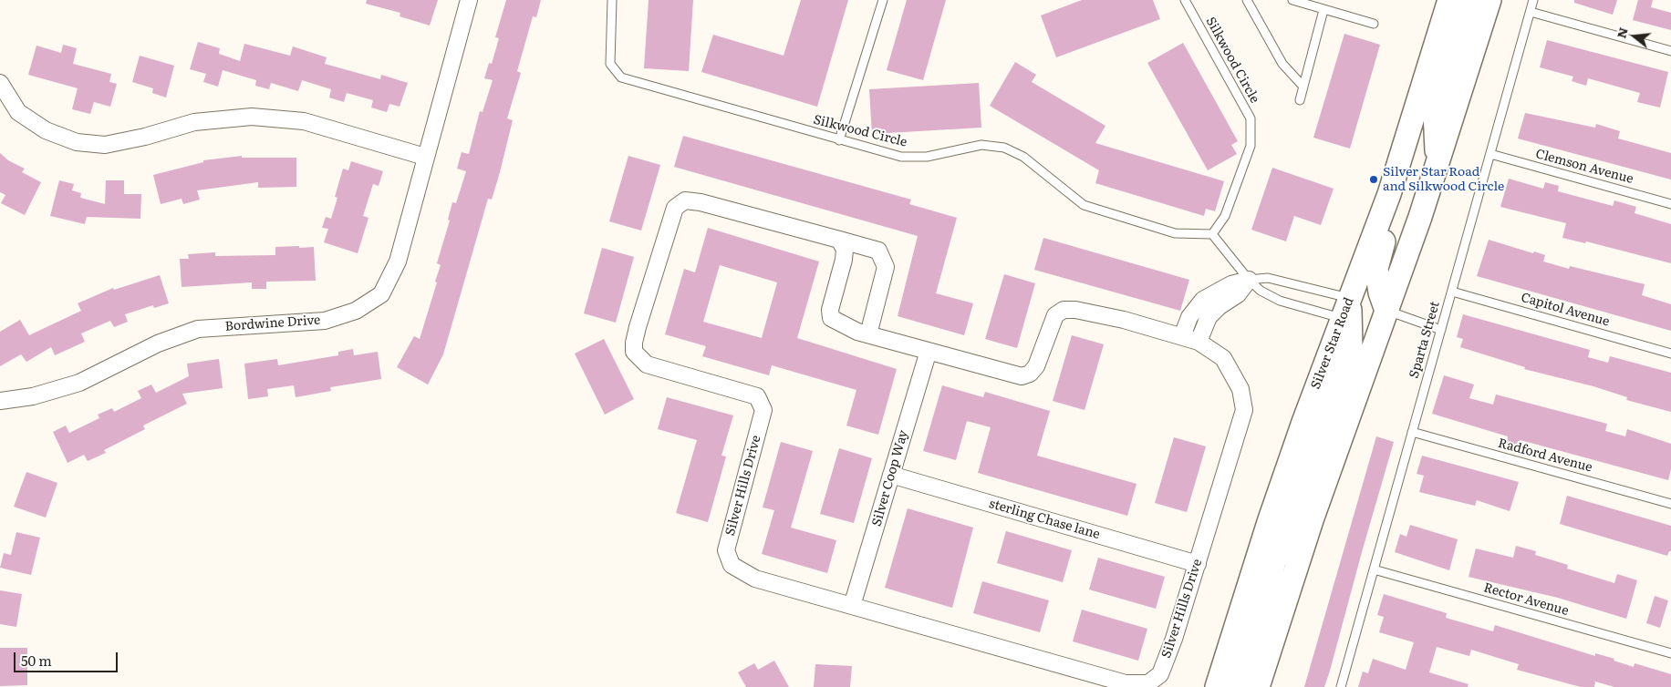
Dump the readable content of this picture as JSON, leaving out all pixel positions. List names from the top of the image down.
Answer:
{
  "streets": {
    "main road": ["Silver Star Road"],
    "street": [
      "Bordwine Drive",
      "Silver Coop Way",
      "Silver Hills Drive",
      "sterling Chase lane"
    ],
    "lane": [
      "Silkwood Circle",
      "Clemson Avenue",
      "Capitol Avenue",
      "Sparta Street",
      "Radford Avenue",
      "Rector Avenue"
    ]
  },
  "crossings": [
    ["Clemson Avenue", "Sparta Street"],
    ["Capitol Avenue", "Sparta Street"],
    ["Sparta Street", "Radford Avenue"],
    ["Sparta Street", "Rector Avenue"],
    ["Silver Coop Way", "Silver Hills Drive"],
    ["Silver Coop Way", "sterling Chase lane"],
    ["Silver Hills Drive", "sterling Chase lane"]
  ],
  "places": ["Silver Star Road and Silkwood Circle"],
  "scale_bar": "50 m",
  "north": "left"
}
